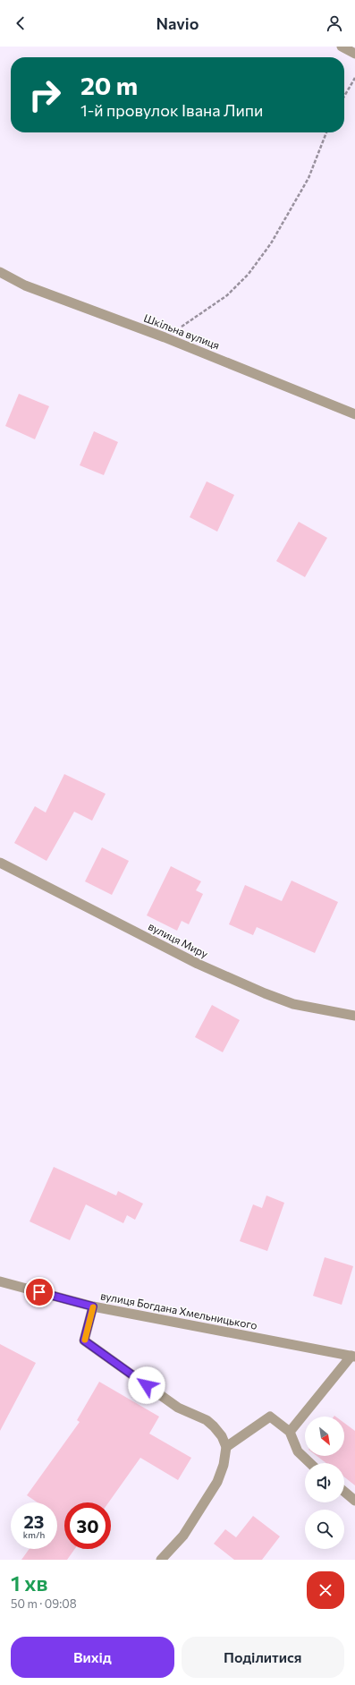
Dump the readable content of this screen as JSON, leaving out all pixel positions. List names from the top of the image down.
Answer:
{
  "streets": {
    "street": ["Шкільна вулиця", "вулиця Миру", "вулиця Богдана Хмельницького"]
  },
  "north": "bottom right",
  "page": {
    "header": "Navio",
    "turn": ["20 m", "1-й провулок Івана Липи"],
    "speed": "23 km/h",
    "limit": "30",
    "heading": ["1 хв", "50 m · 09:08"],
    "buttons": ["Вихід", "Поділитися"]
  }
}
